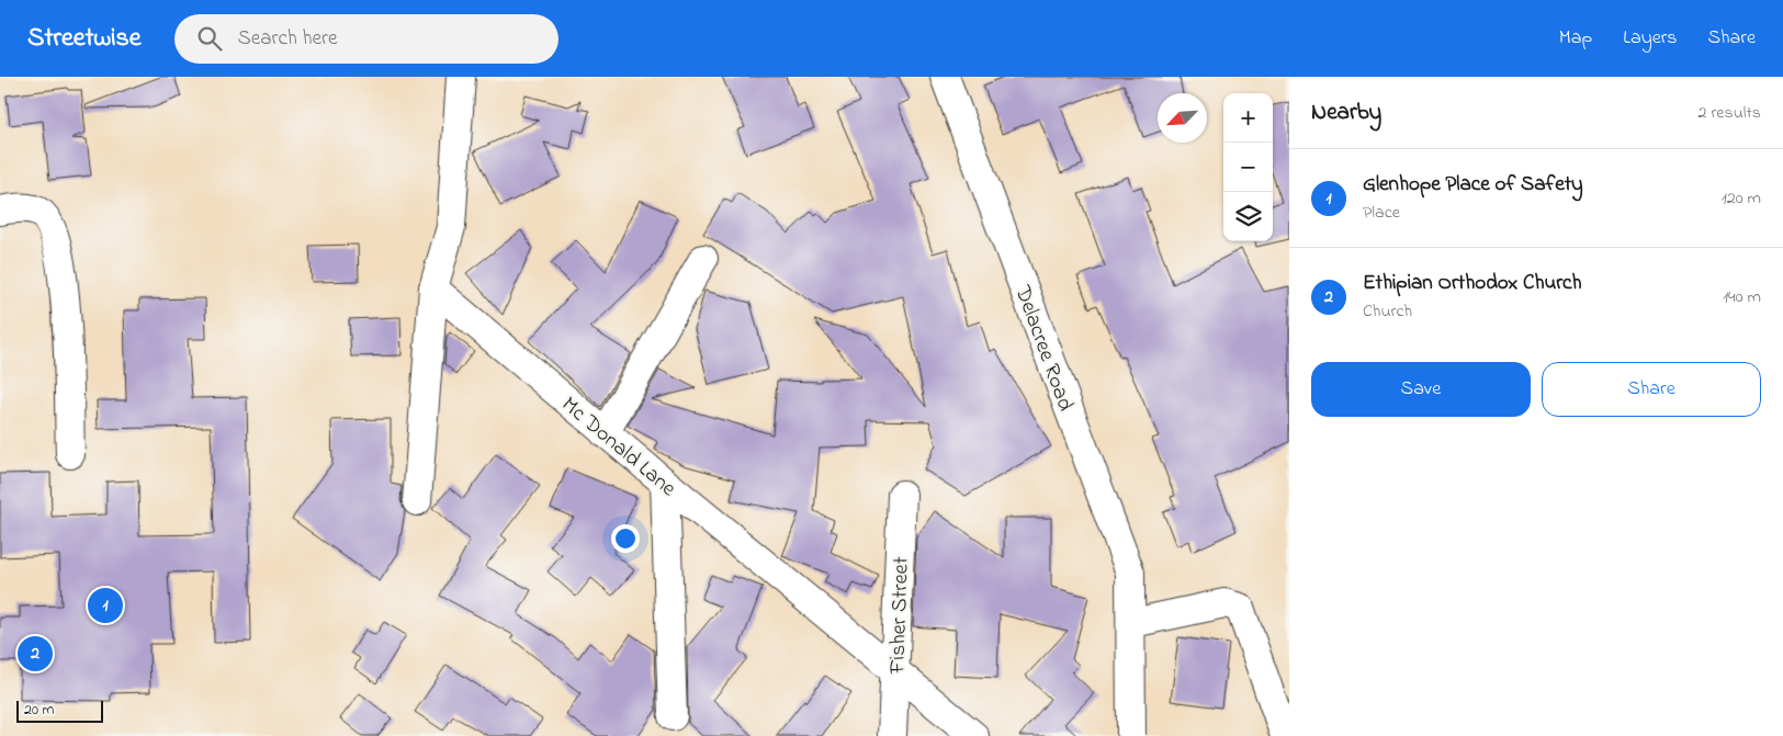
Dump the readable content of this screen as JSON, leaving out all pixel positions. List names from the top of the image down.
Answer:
{
  "streets": {
    "street": ["Delacree Road", "Mc Donald Lane", "Fisher Street"]
  },
  "crossings": [
    ["Mc Donald Lane", "Fisher Street"]
  ],
  "scale_bar": "20 m",
  "north": "bottom left",
  "page": {
    "header": "Streetwise",
    "search": "Search here",
    "nav": ["Map", "Layers", "Share"],
    "heading": ["Nearby", "2 results"],
    "map_buttons": ["+", "−"],
    "list": [
      {
        "mark": "1",
        "name": "Glenhope Place of Safety",
        "note": "Place",
        "value": "120 m"
      },
      {
        "mark": "2",
        "name": "Ethipian Orthodox Church",
        "note": "Church",
        "value": "140 m"
      }
    ],
    "buttons": ["Save", "Share"],
    "pins": ["1", "2"],
    "scale": "20 m"
  }
}
